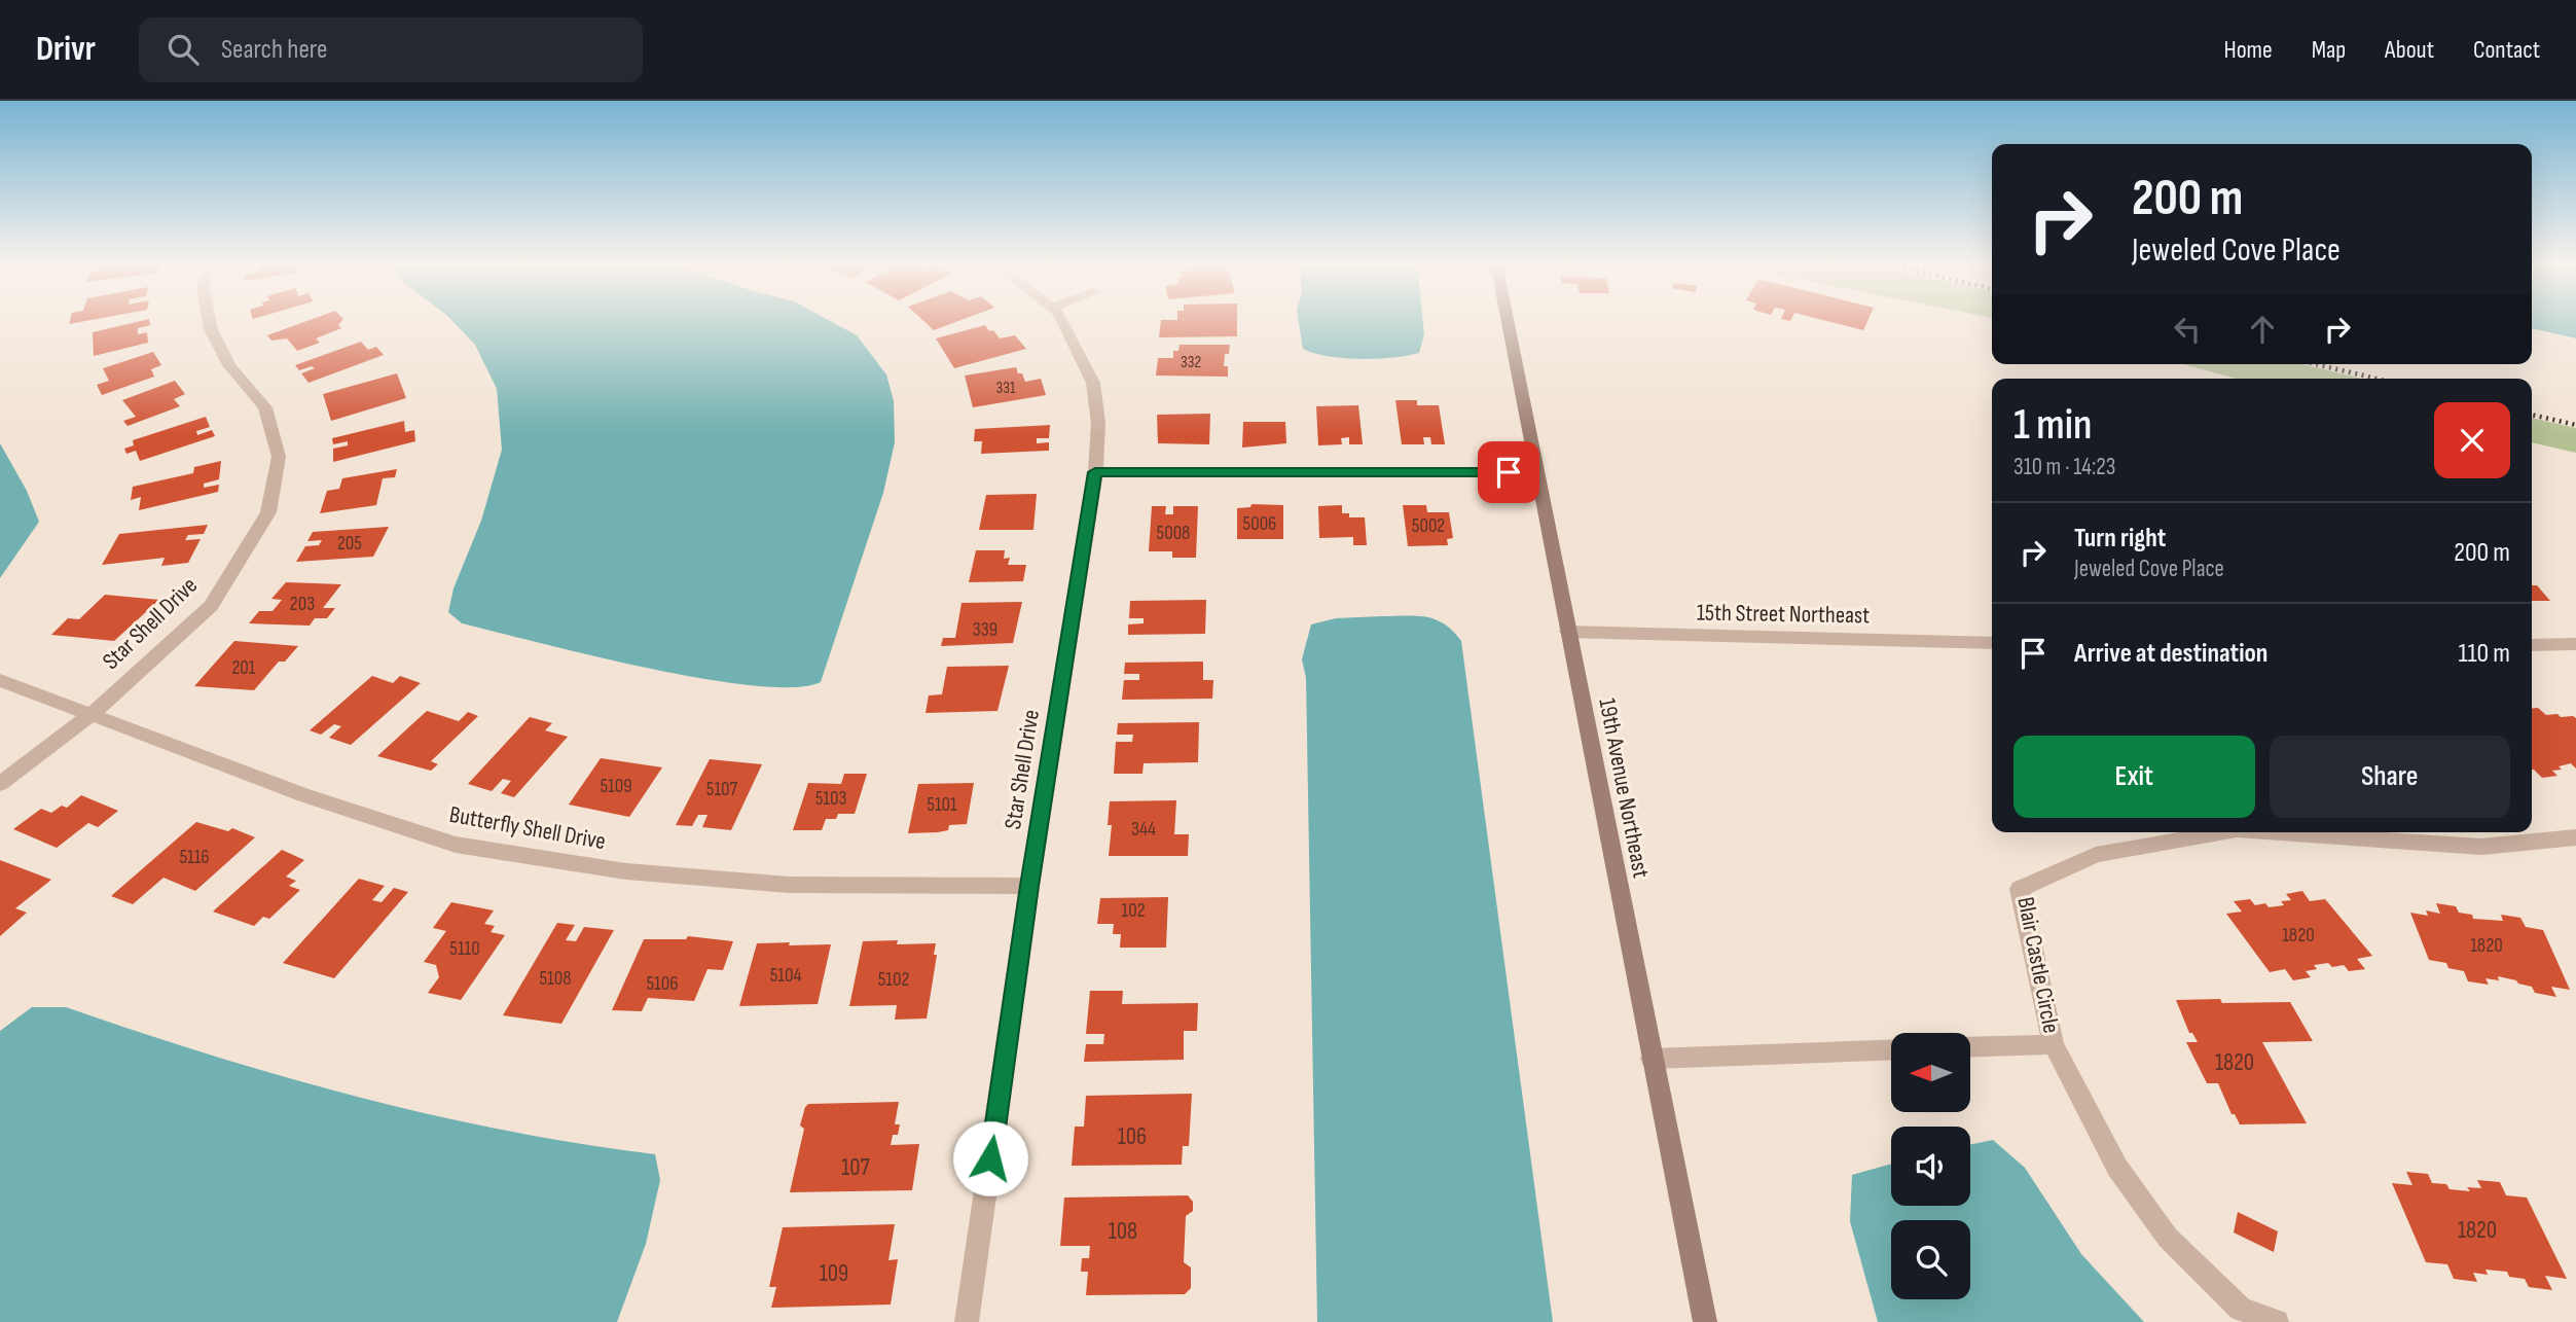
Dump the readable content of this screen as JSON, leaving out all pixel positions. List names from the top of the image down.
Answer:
{
  "streets": {
    "street": [
      "15th Street Northeast",
      "Star Shell Drive",
      "19th Avenue Northeast",
      "Butterfly Shell Drive",
      "Blair Castle Circle"
    ]
  },
  "crossings": [
    ["15th Street Northeast", "19th Avenue Northeast"],
    ["Star Shell Drive", "Butterfly Shell Drive"]
  ],
  "house_numbers": [
    "332",
    "331",
    "5006",
    "5002",
    "5008",
    "205",
    "203",
    "339",
    "201",
    "5109",
    "5107",
    "5103",
    "5101",
    "344",
    "5116",
    "102",
    "1820",
    "1820",
    "5110",
    "5104",
    "5108",
    "5102",
    "5106",
    "1820",
    "106",
    "107",
    "1820",
    "108",
    "109"
  ],
  "north": "left",
  "page": {
    "header": "Drivr",
    "search": "Search here",
    "nav": [
      "Home",
      "Map",
      "About",
      "Contact"
    ],
    "turn": ["200 m", "Jeweled Cove Place"],
    "heading": ["1 min", "310 m · 14:23"],
    "list": [
      {
        "name": "Turn right",
        "note": "Jeweled Cove Place",
        "value": "200 m"
      },
      {
        "name": "Arrive at destination",
        "value": "110 m"
      }
    ],
    "buttons": ["Exit", "Share"]
  }
}
